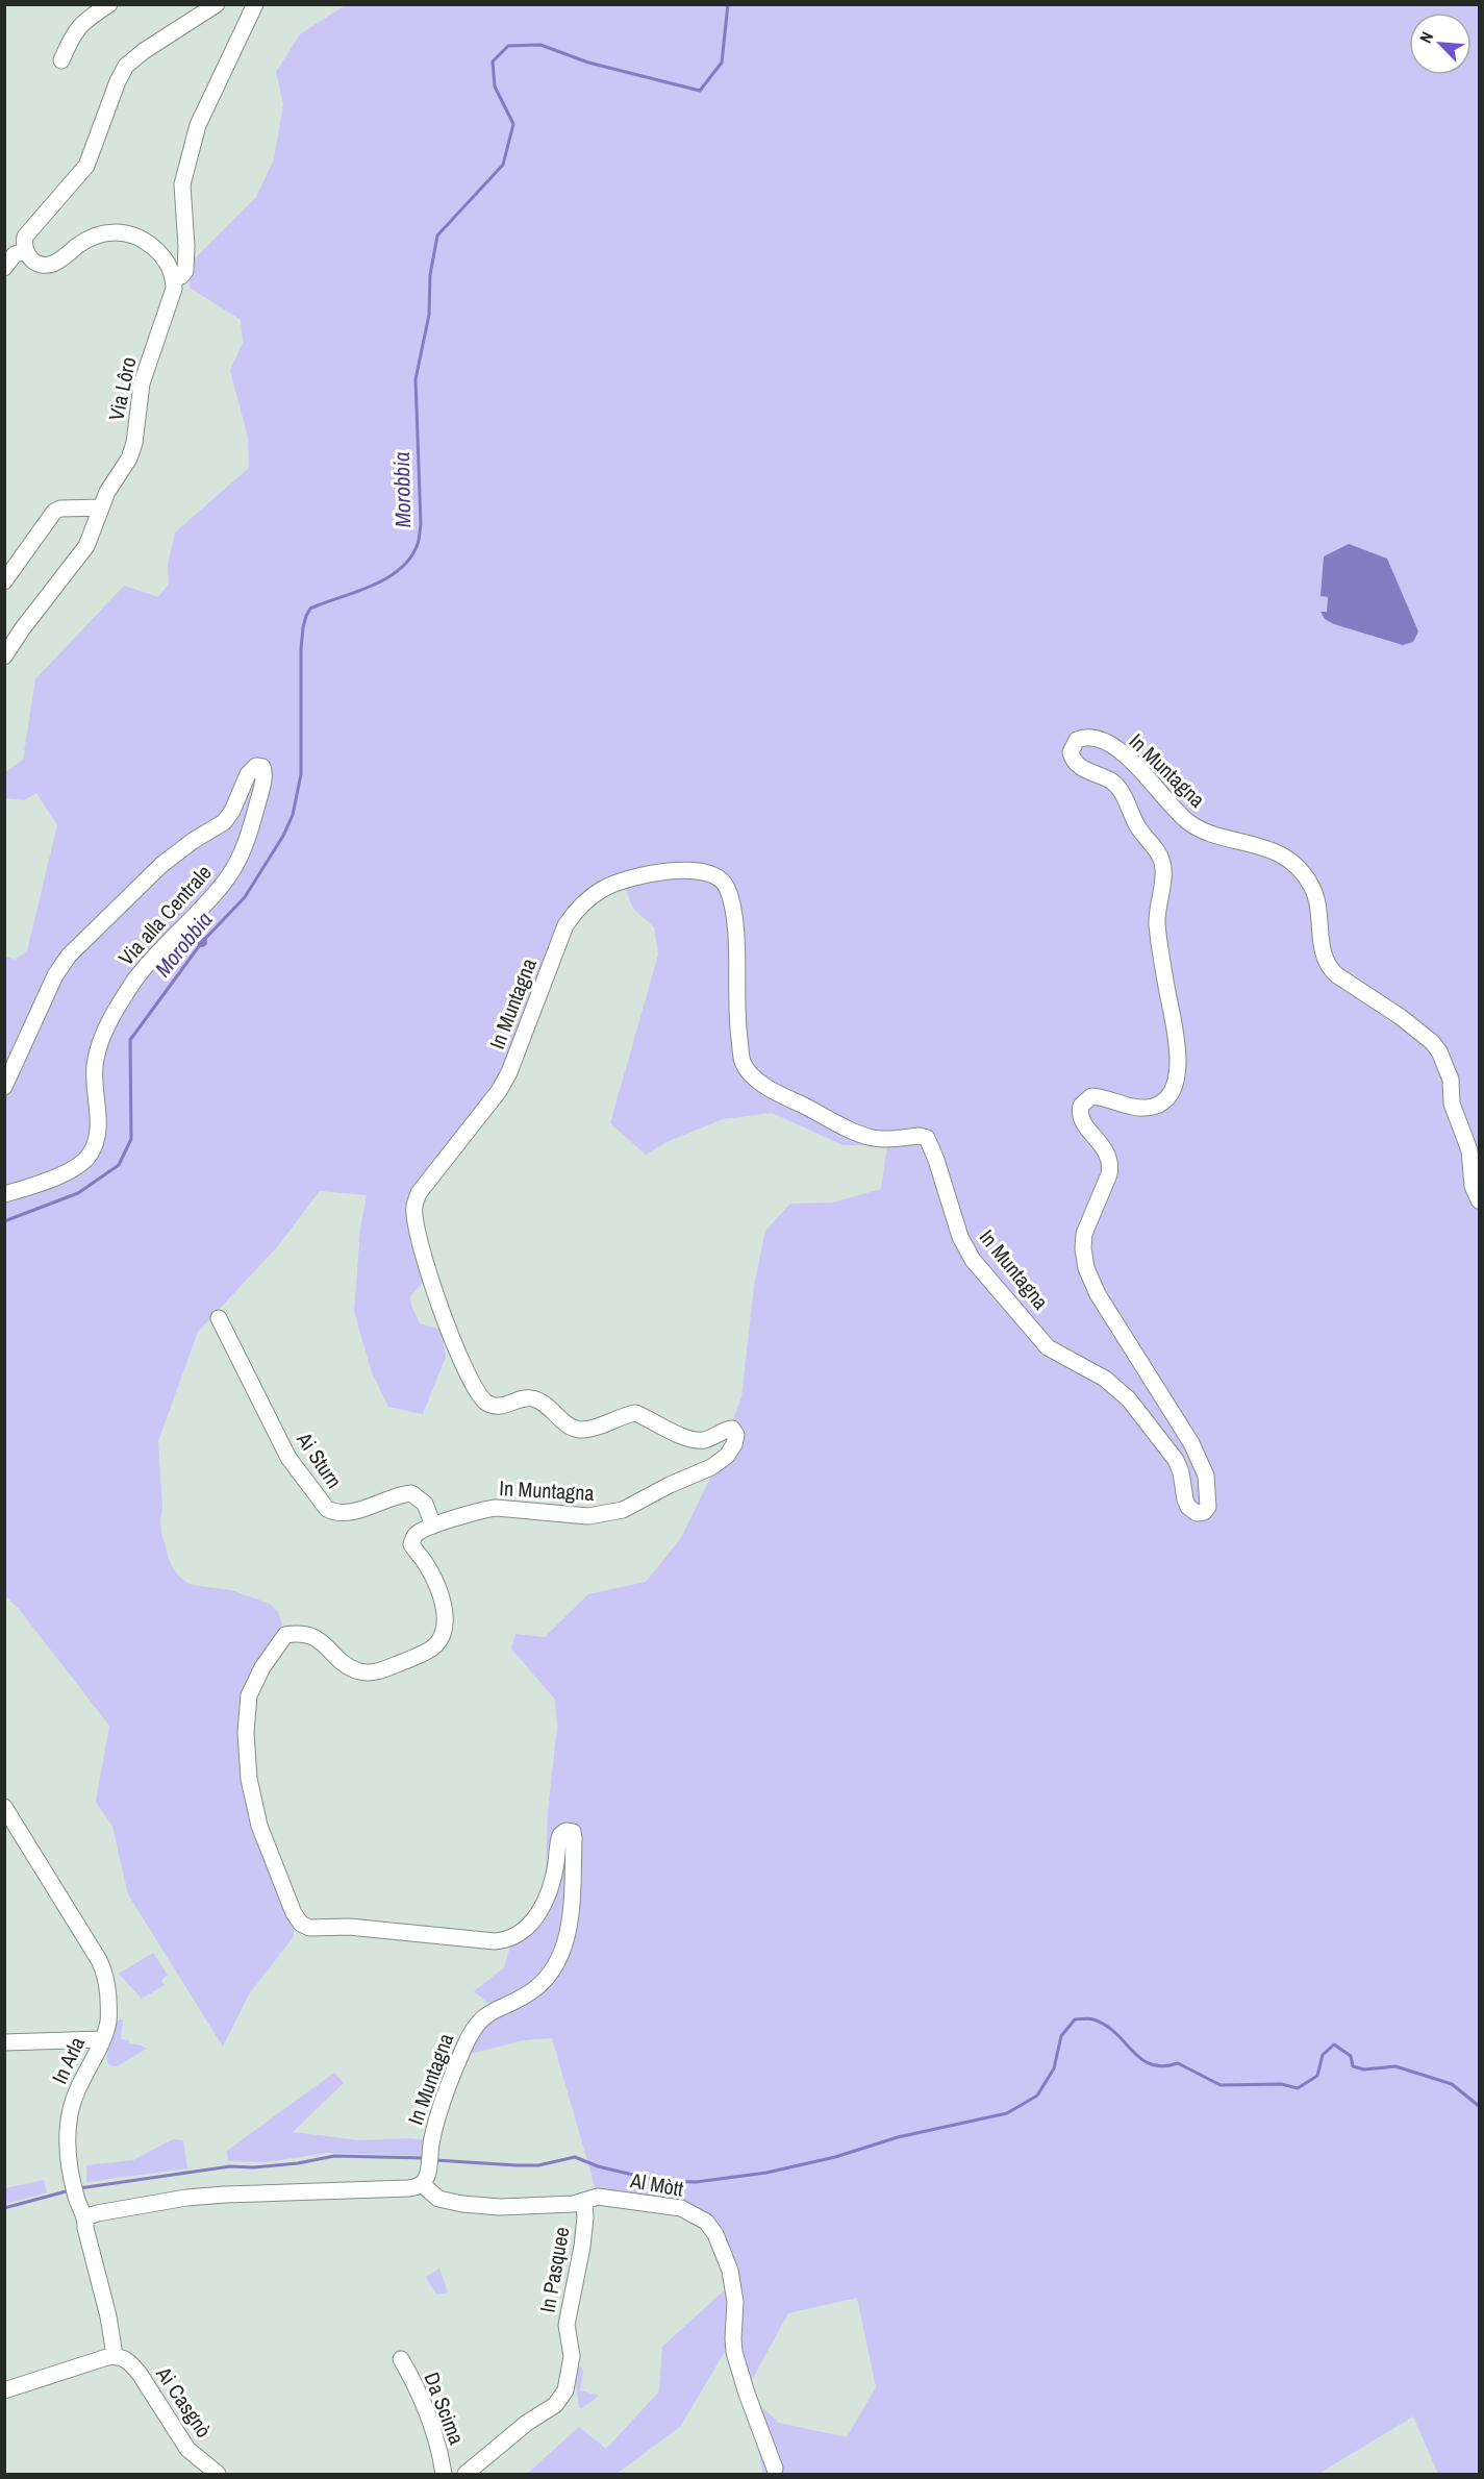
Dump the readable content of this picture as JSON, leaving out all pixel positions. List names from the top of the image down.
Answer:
{
  "streets": {
    "street": [
      "Via Lôro",
      "In Muntagna",
      "Via alla Centrale",
      "Ai Sturn",
      "In Arla",
      "Al Mòtt",
      "In Pasquee",
      "Ai Casgnò",
      "Da Scima"
    ]
  },
  "crossings": [
    ["In Muntagna", "Ai Sturn"],
    ["In Muntagna", "Al Mòtt"],
    ["In Arla", "Ai Casgnò"],
    ["Al Mòtt", "In Pasquee"]
  ],
  "water": ["Morobbia"],
  "north": "top left"
}
